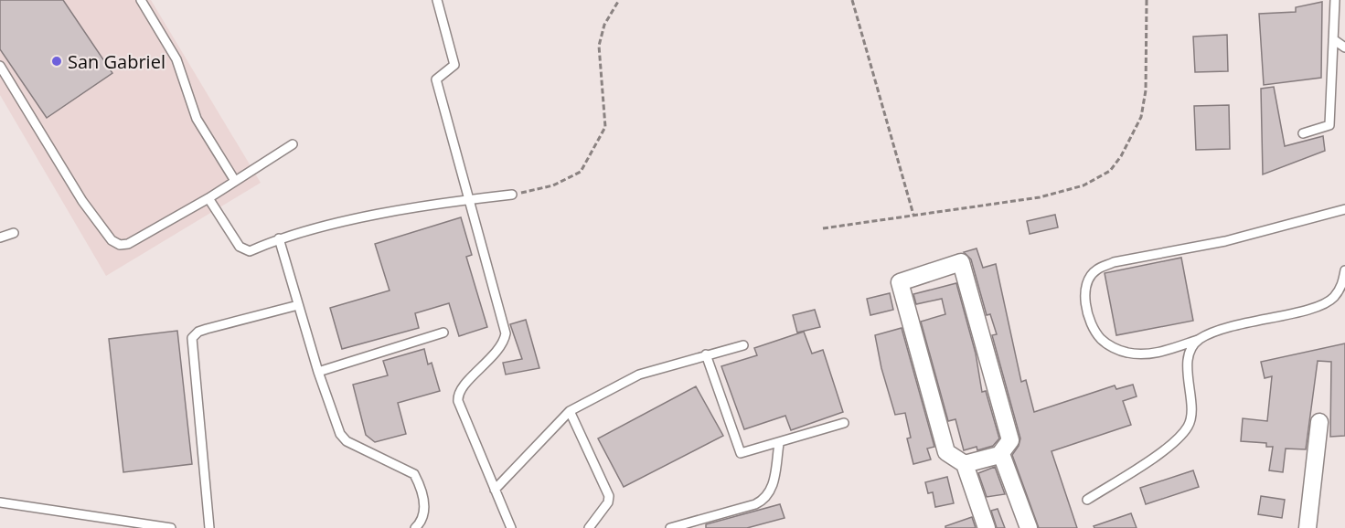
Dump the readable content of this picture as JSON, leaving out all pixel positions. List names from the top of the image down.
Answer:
{
  "places": ["San Gabriel"]
}
